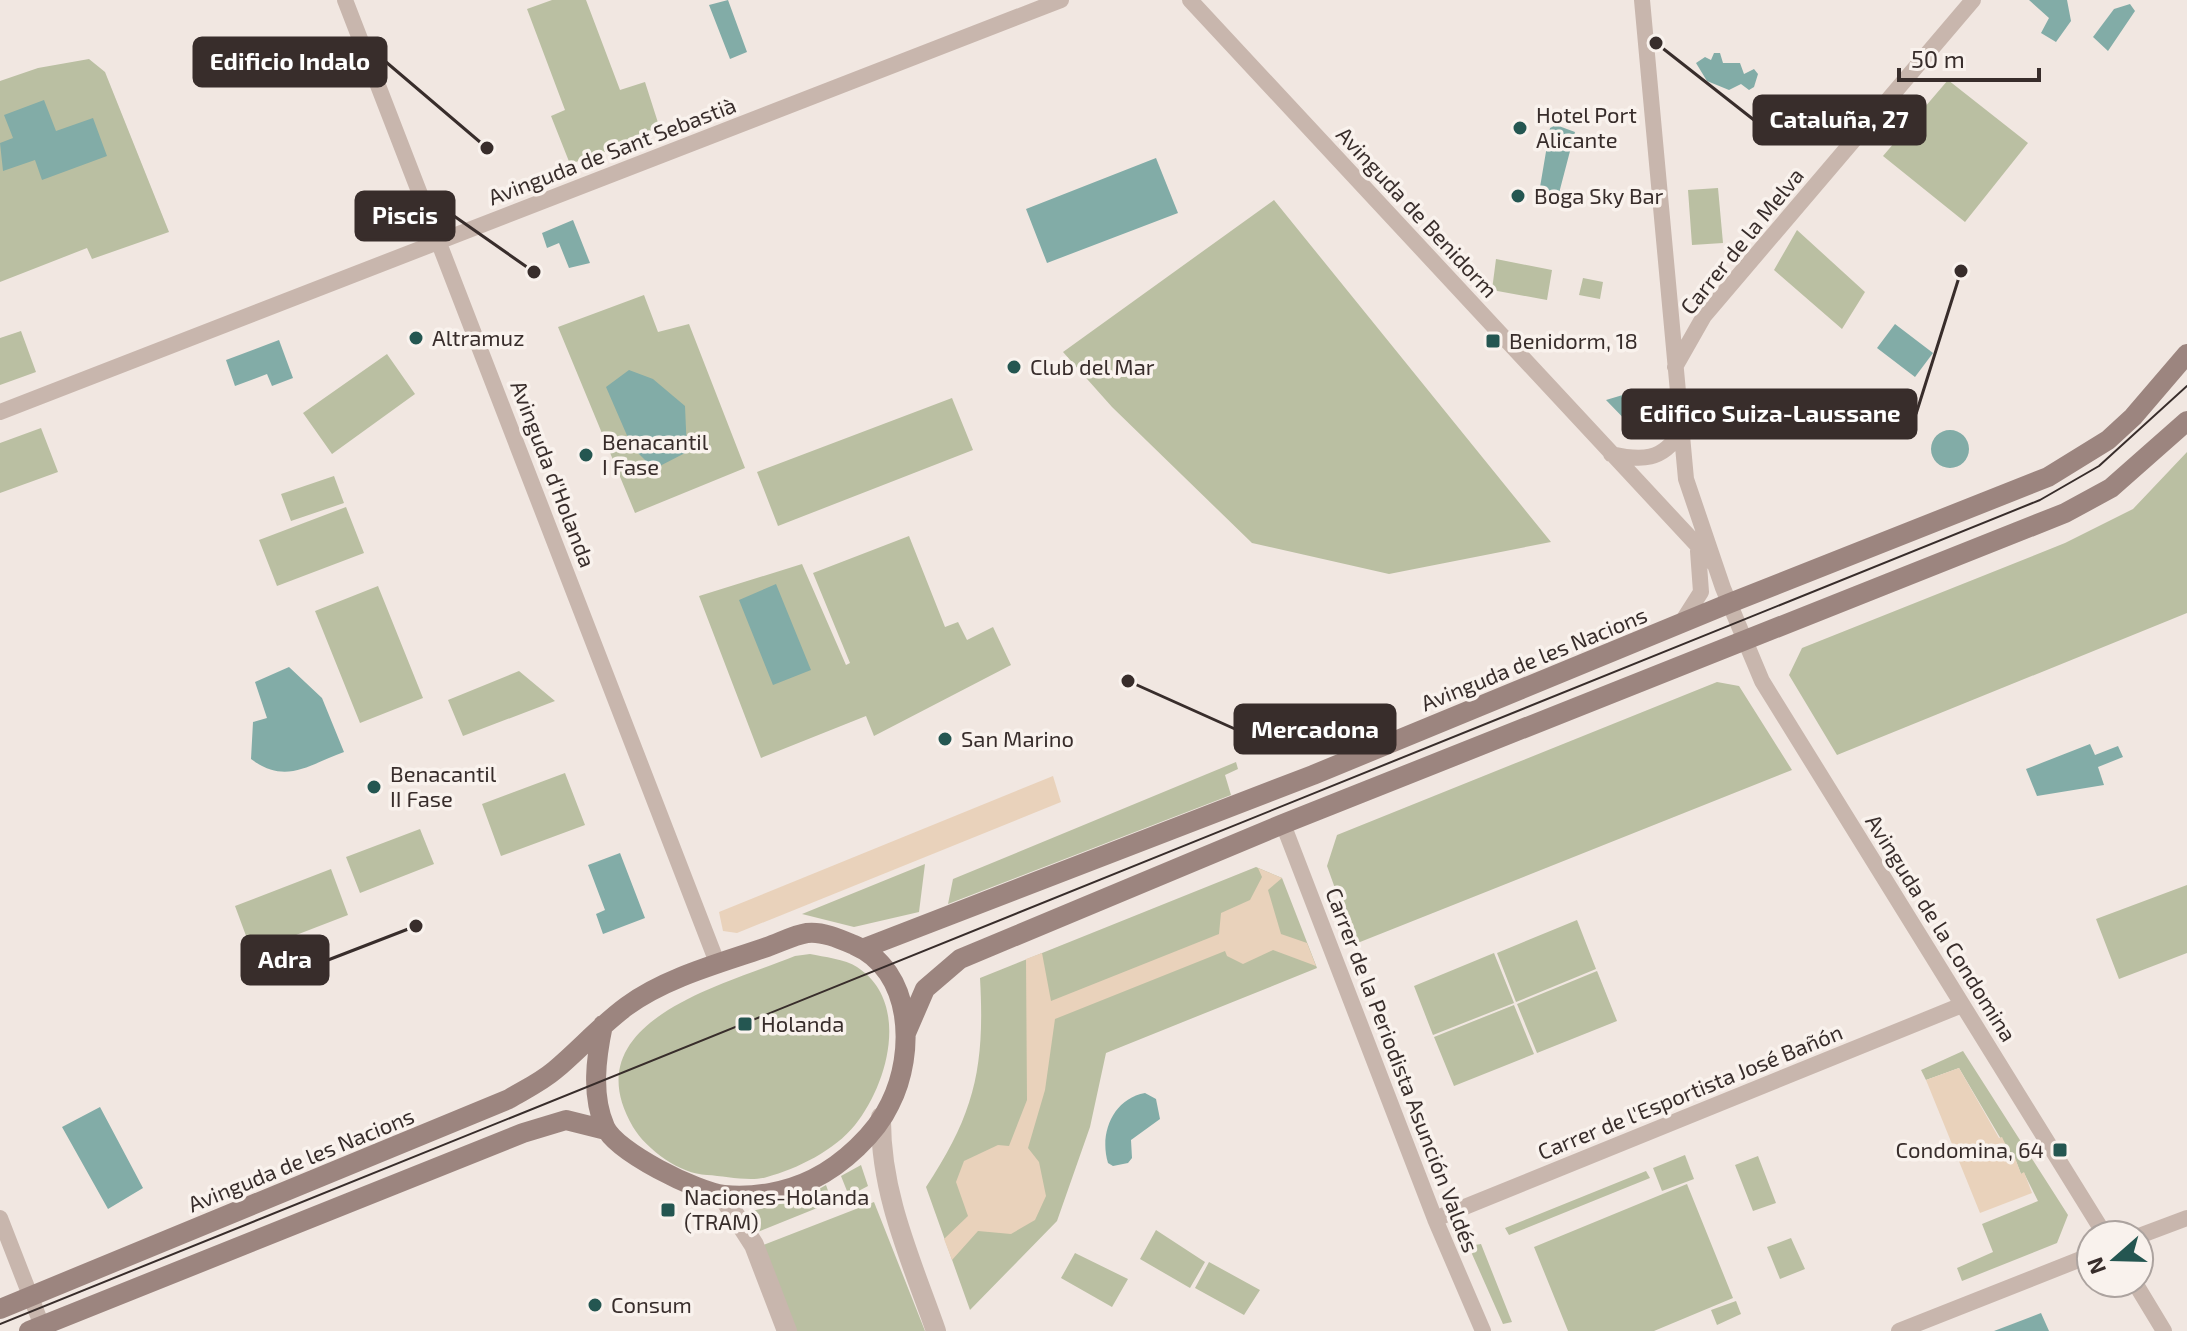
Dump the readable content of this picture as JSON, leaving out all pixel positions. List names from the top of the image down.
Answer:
{
  "streets": {
    "main road": ["Avinguda de les Nacions"],
    "street": [
      "Avinguda de Sant Sebastià",
      "Avinguda de Benidorm",
      "Carrer de la Melva",
      "Avinguda d'Holanda",
      "Avinguda de la Condomina",
      "Carrer de la Periodista Asunción Valdés",
      "Carrer de l'Esportista José Bañón"
    ]
  },
  "crossings": [
    ["Avinguda de Sant Sebastià", "Avinguda d'Holanda"],
    ["Avinguda de Benidorm", "Avinguda de les Nacions"],
    ["Avinguda de Benidorm", "Avinguda de la Condomina"],
    ["Avinguda d'Holanda", "Avinguda de les Nacions"],
    ["Avinguda de les Nacions", "Avinguda de la Condomina"],
    ["Avinguda de la Condomina", "Carrer de l'Esportista José Bañón"],
    ["Carrer de la Periodista Asunción Valdés", "Carrer de l'Esportista José Bañón"]
  ],
  "places": {
    "other": [
      "Cataluña, 27",
      "Hotel Port Alicante",
      "Edificio Indalo",
      "Boga Sky Bar",
      "Edifico Suiza-Laussane",
      "Piscis",
      "Altramuz",
      "Club del Mar",
      "Benacantil I Fase",
      "Mercadona",
      "San Marino",
      "Benacantil II Fase",
      "Adra",
      "Consum"
    ],
    "transit": [
      "Benidorm, 18",
      "Holanda",
      "Condomina, 64",
      "Naciones-Holanda (TRAM)"
    ]
  },
  "scale_bar": "50 m",
  "north": "left"
}
